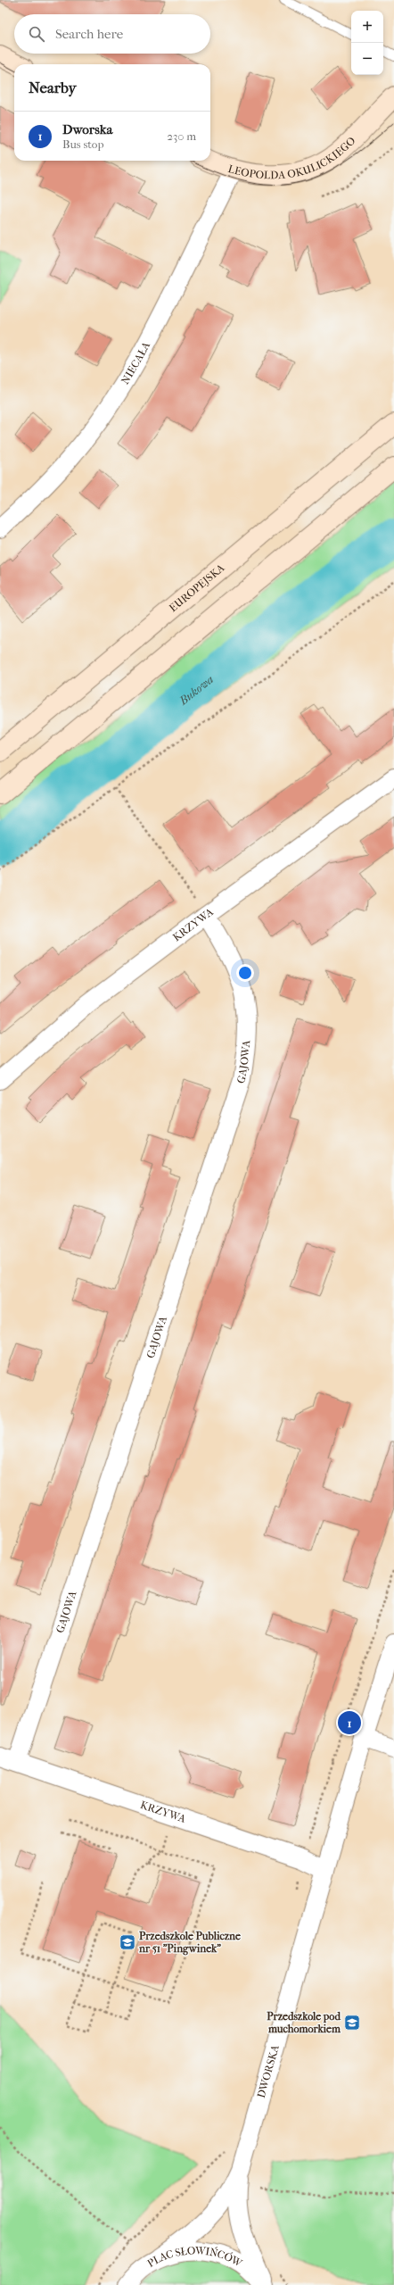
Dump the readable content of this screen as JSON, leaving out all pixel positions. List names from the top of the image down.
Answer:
{
  "streets": {
    "main road": ["LEOPOLDA OKULICKIEGO", "EUROPEJSKA"],
    "street": [
      "NIECAŁA",
      "KRZYWA",
      "GAJOWA",
      "DWORSKA",
      "PLAC SŁOWIŃCÓW"
    ]
  },
  "crossings": [
    ["LEOPOLDA OKULICKIEGO", "NIECAŁA"],
    ["KRZYWA", "GAJOWA"],
    ["KRZYWA", "DWORSKA"],
    ["DWORSKA", "PLAC SŁOWIŃCÓW"]
  ],
  "water": ["Bukowa"],
  "places": {
    "school or university": ["Przedszkole Publiczne nr 51 \"Pingwinek\"", "Przedszkole pod muchomorkiem"]
  },
  "page": {
    "map_buttons": ["+", "−"],
    "search": "Search here",
    "heading": "Nearby",
    "list": [
      {
        "mark": "1",
        "name": "Dworska",
        "note": "Bus stop",
        "value": "230 m"
      }
    ],
    "pins": "1"
  }
}
